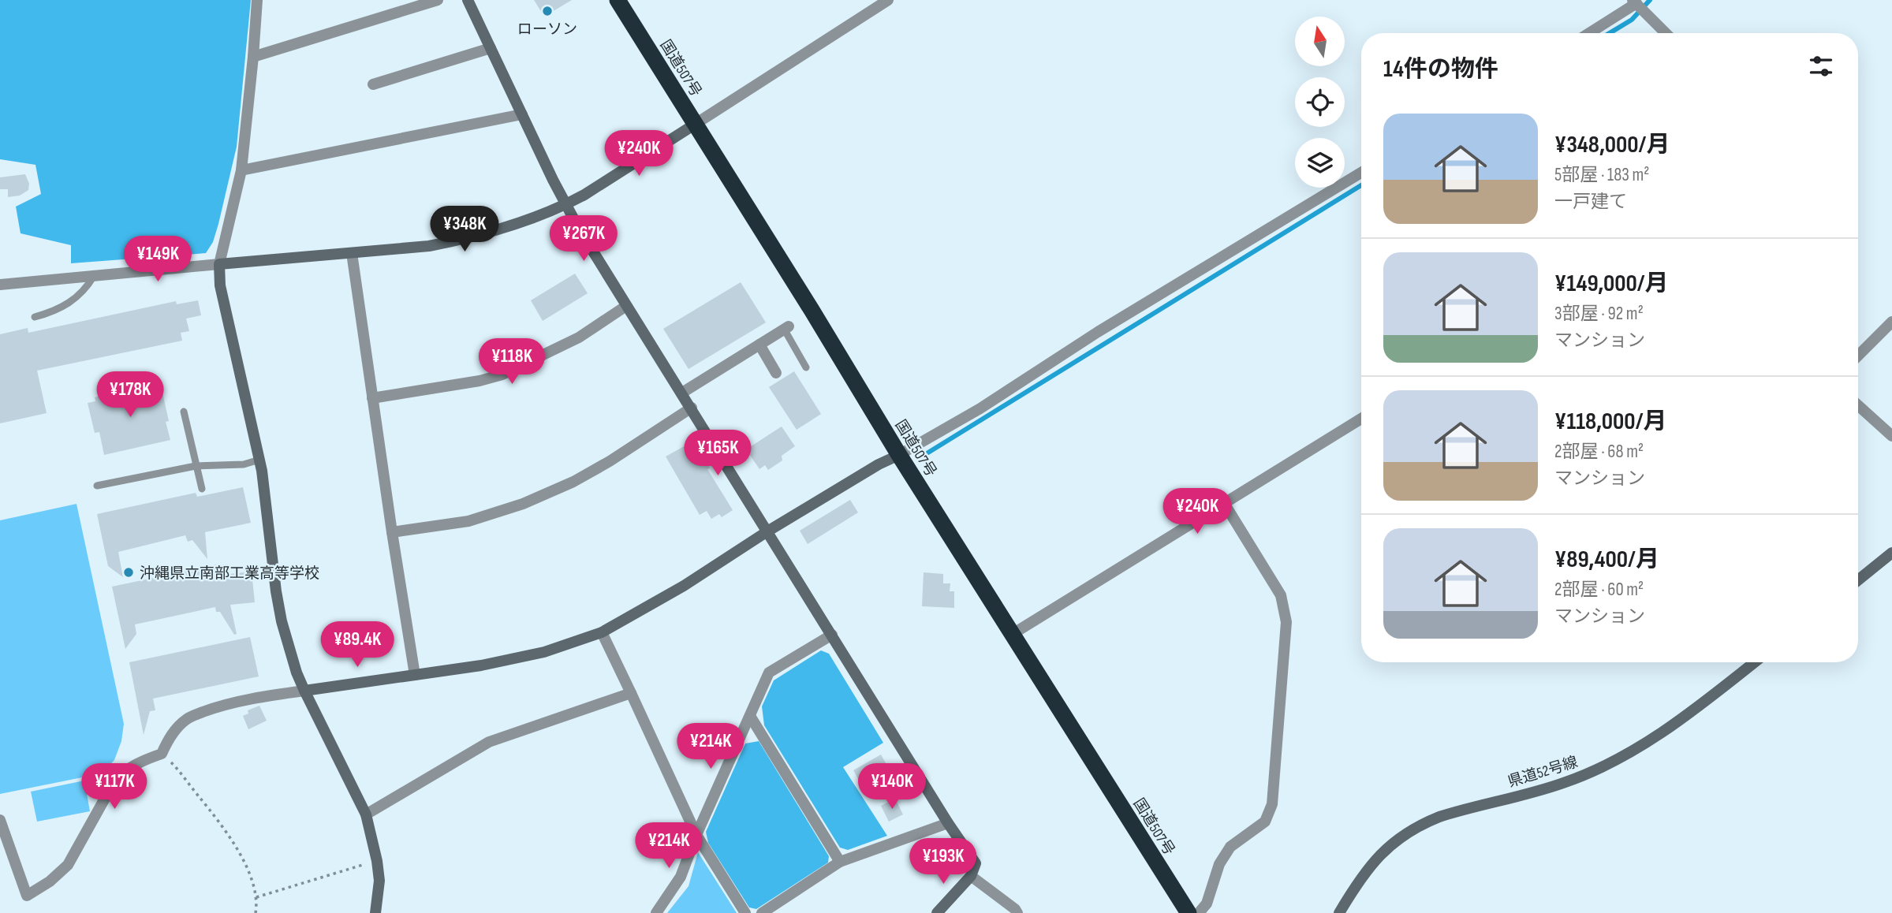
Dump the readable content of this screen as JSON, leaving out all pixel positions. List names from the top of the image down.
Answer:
{
  "streets": {
    "highway": ["国道507号"],
    "street": ["県道52号線"]
  },
  "places": ["ローソン", "沖縄県立南部工業高等学校"],
  "north": "top",
  "page": {
    "heading": "14件の物件",
    "list": [
      {
        "name": "¥348,000/月",
        "note": "5部屋 · 183 m² · 一戸建て"
      },
      {
        "name": "¥149,000/月",
        "note": "3部屋 · 92 m² · マンション"
      },
      {
        "name": "¥118,000/月",
        "note": "2部屋 · 68 m² · マンション"
      },
      {
        "name": "¥89,400/月",
        "note": "2部屋 · 60 m² · マンション"
      }
    ],
    "price": [
      "¥240K",
      "¥348K",
      "¥267K",
      "¥149K",
      "¥118K",
      "¥178K",
      "¥165K",
      "¥240K",
      "¥89.4K",
      "¥214K",
      "¥117K",
      "¥140K",
      "¥214K",
      "¥193K"
    ]
  }
}
